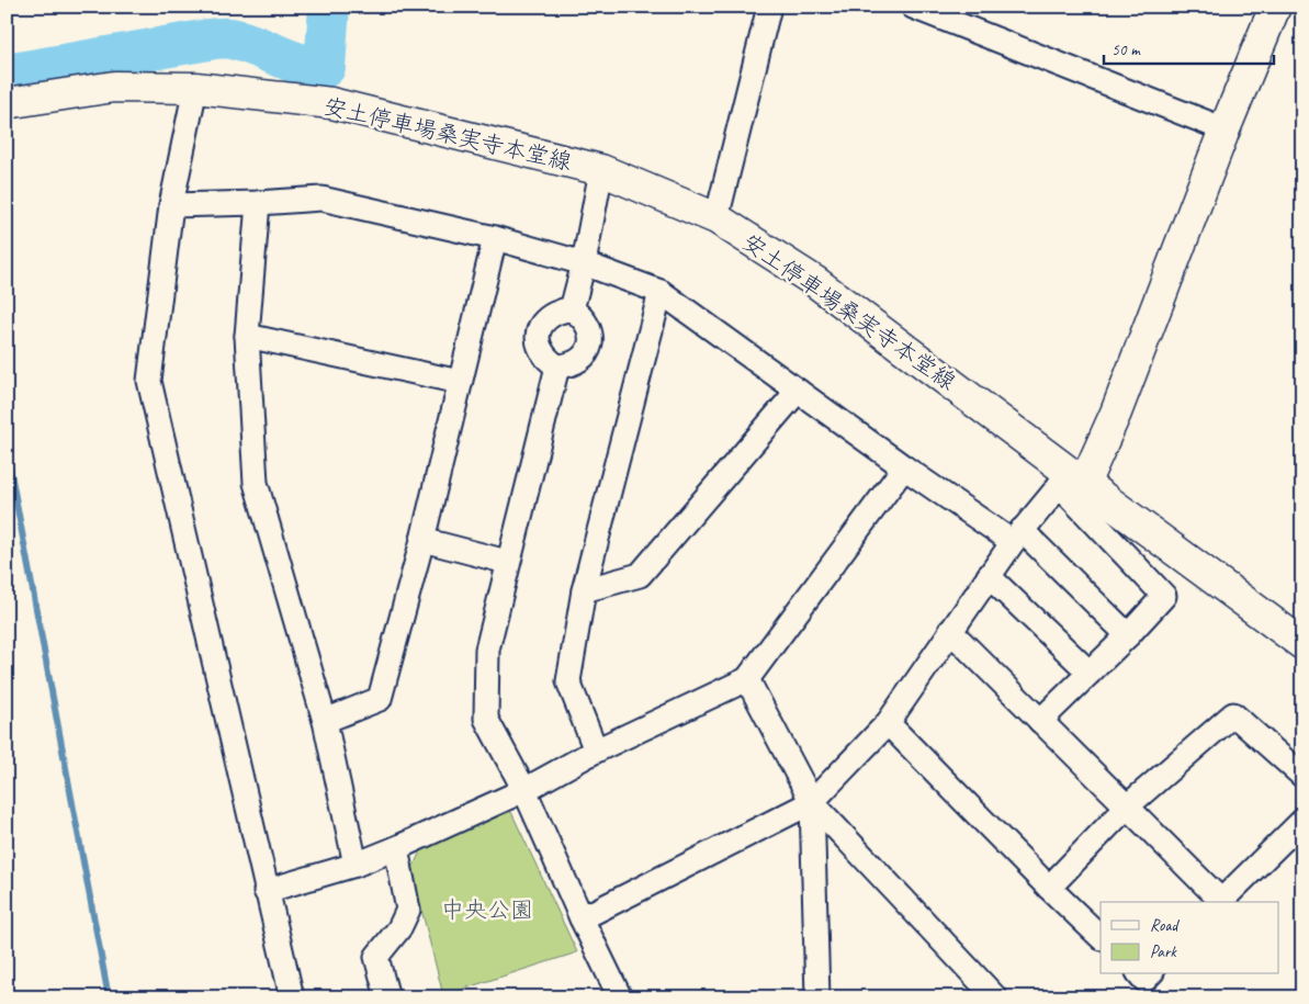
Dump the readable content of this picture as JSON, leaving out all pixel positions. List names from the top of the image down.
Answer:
{
  "streets": {
    "main road": ["安土停車場桑実寺本堂線"]
  },
  "parks": ["中央公園"],
  "legend": ["Road", "Park"],
  "scale_bar": "50 m"
}
